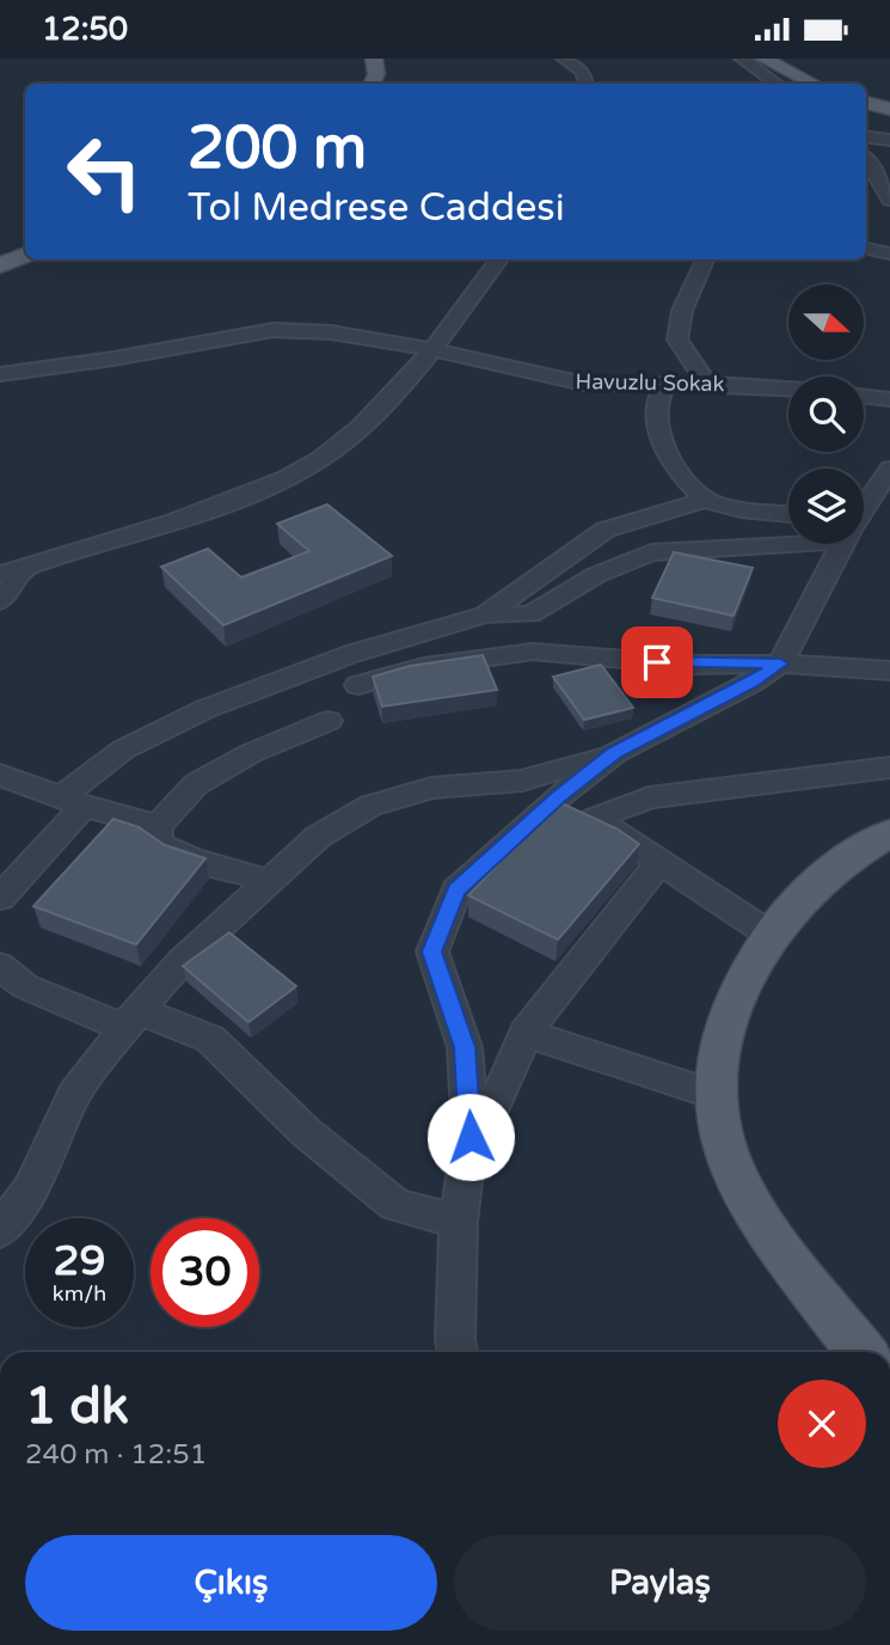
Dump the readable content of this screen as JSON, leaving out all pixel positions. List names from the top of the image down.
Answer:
{
  "streets": {
    "street": ["Havuzlu Sokak"]
  },
  "north": "right",
  "page": {
    "status": "12:50",
    "turn": ["200 m", "Tol Medrese Caddesi"],
    "speed": "29 km/h",
    "limit": "30",
    "heading": ["1 dk", "240 m · 12:51"],
    "buttons": ["Çıkış", "Paylaş"]
  }
}
